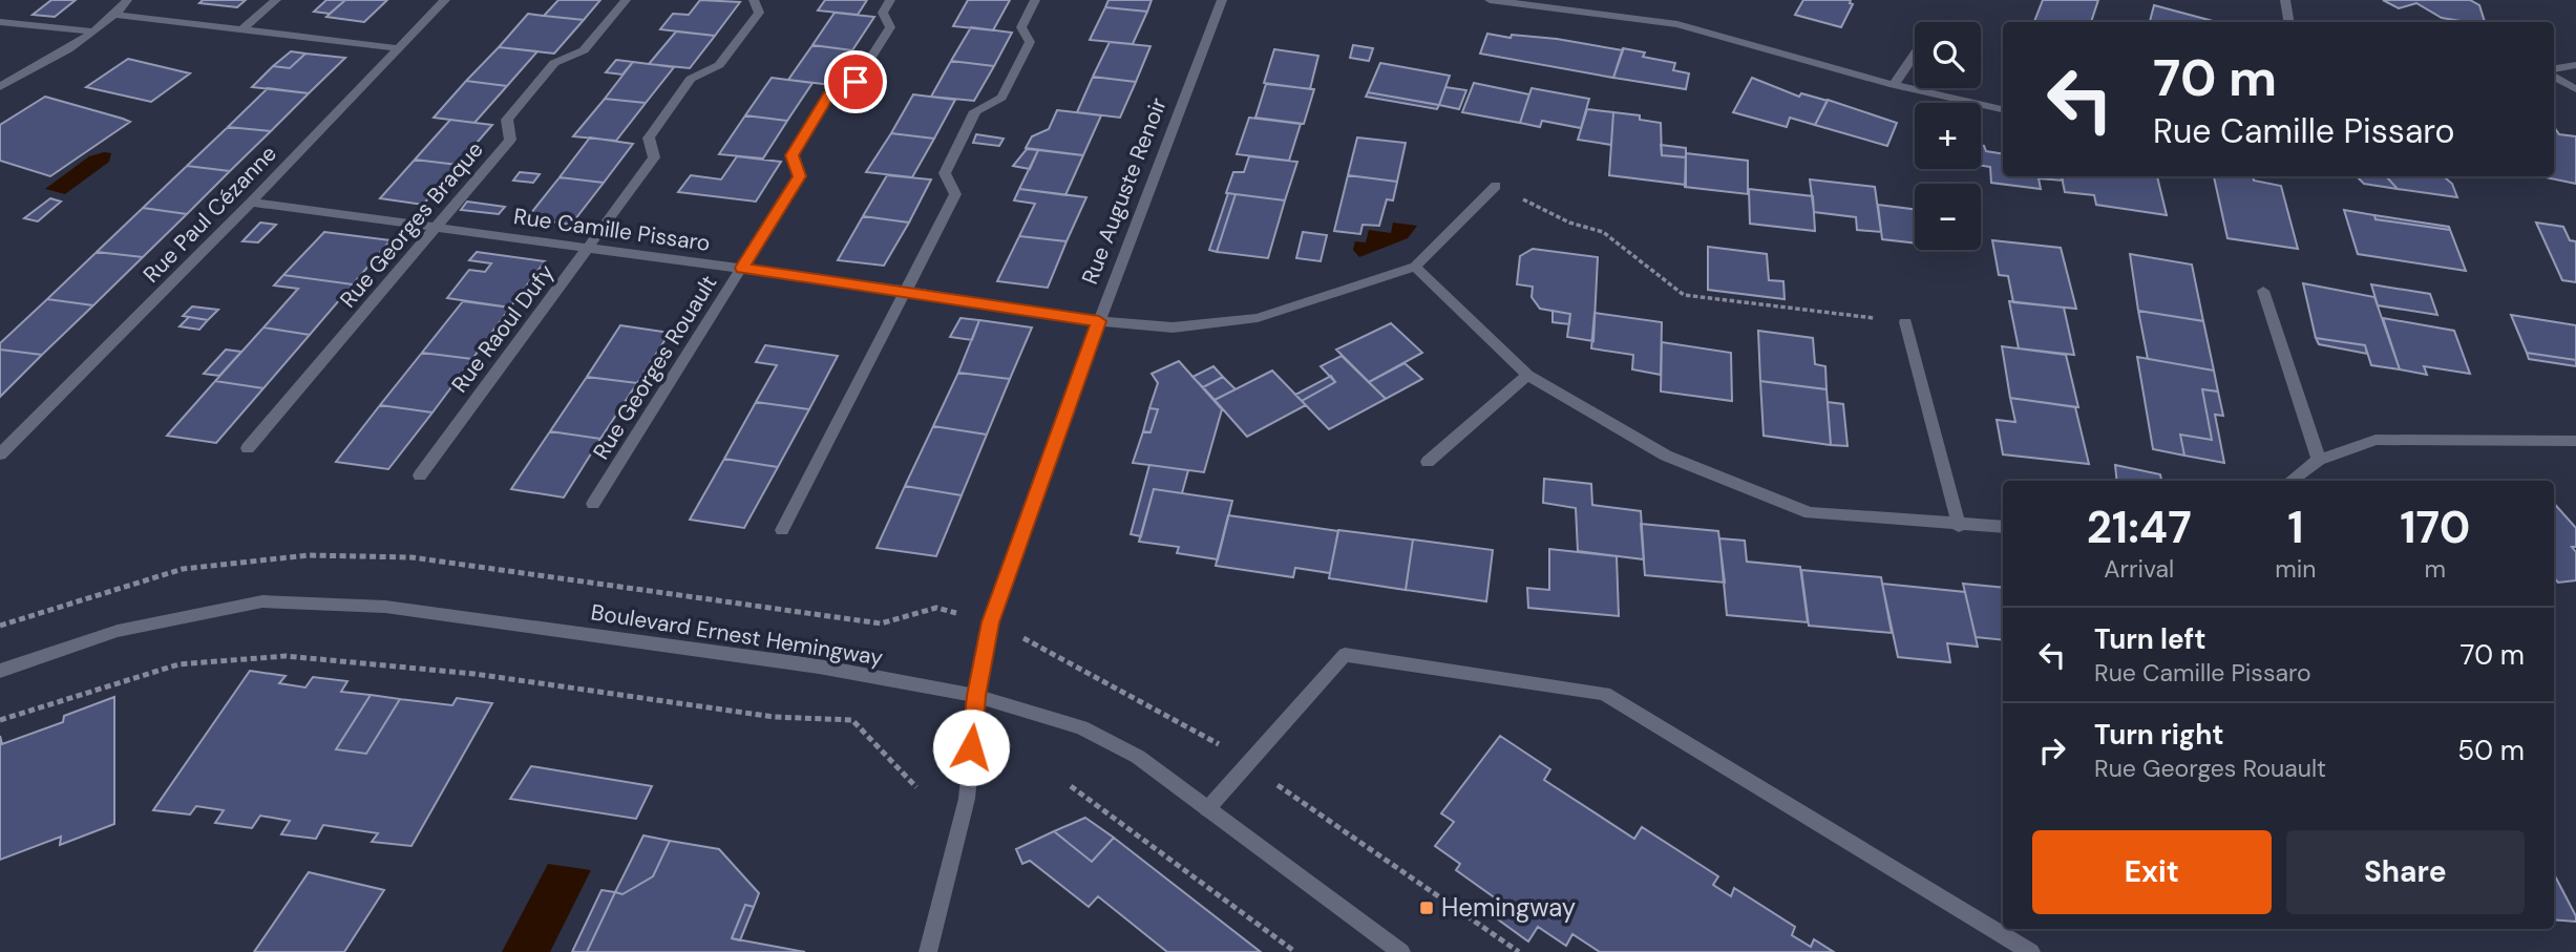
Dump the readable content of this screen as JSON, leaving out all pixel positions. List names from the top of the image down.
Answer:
{
  "streets": {
    "street": [
      "Rue Auguste Renoir",
      "Rue Paul Cézanne",
      "Rue Georges Braque",
      "Rue Camille Pissaro",
      "Rue Raoul Dufy",
      "Rue Georges Rouault",
      "Boulevard Ernest Hemingway"
    ]
  },
  "crossings": [
    ["Rue Auguste Renoir", "Rue Camille Pissaro"],
    ["Rue Auguste Renoir", "Boulevard Ernest Hemingway"],
    ["Rue Paul Cézanne", "Rue Camille Pissaro"],
    ["Rue Georges Braque", "Rue Camille Pissaro"],
    ["Rue Camille Pissaro", "Rue Raoul Dufy"],
    ["Rue Camille Pissaro", "Rue Georges Rouault"]
  ],
  "places": {
    "transit": ["Hemingway"]
  },
  "page": {
    "map_buttons": ["+", "−"],
    "turn": ["70 m", "Rue Camille Pissaro"],
    "eta": [
      "21:47",
      "Arrival",
      "1",
      "min",
      "170",
      "m"
    ],
    "list": [
      {
        "name": "Turn left",
        "note": "Rue Camille Pissaro",
        "value": "70 m"
      },
      {
        "name": "Turn right",
        "note": "Rue Georges Rouault",
        "value": "50 m"
      }
    ],
    "buttons": ["Exit", "Share"]
  }
}
